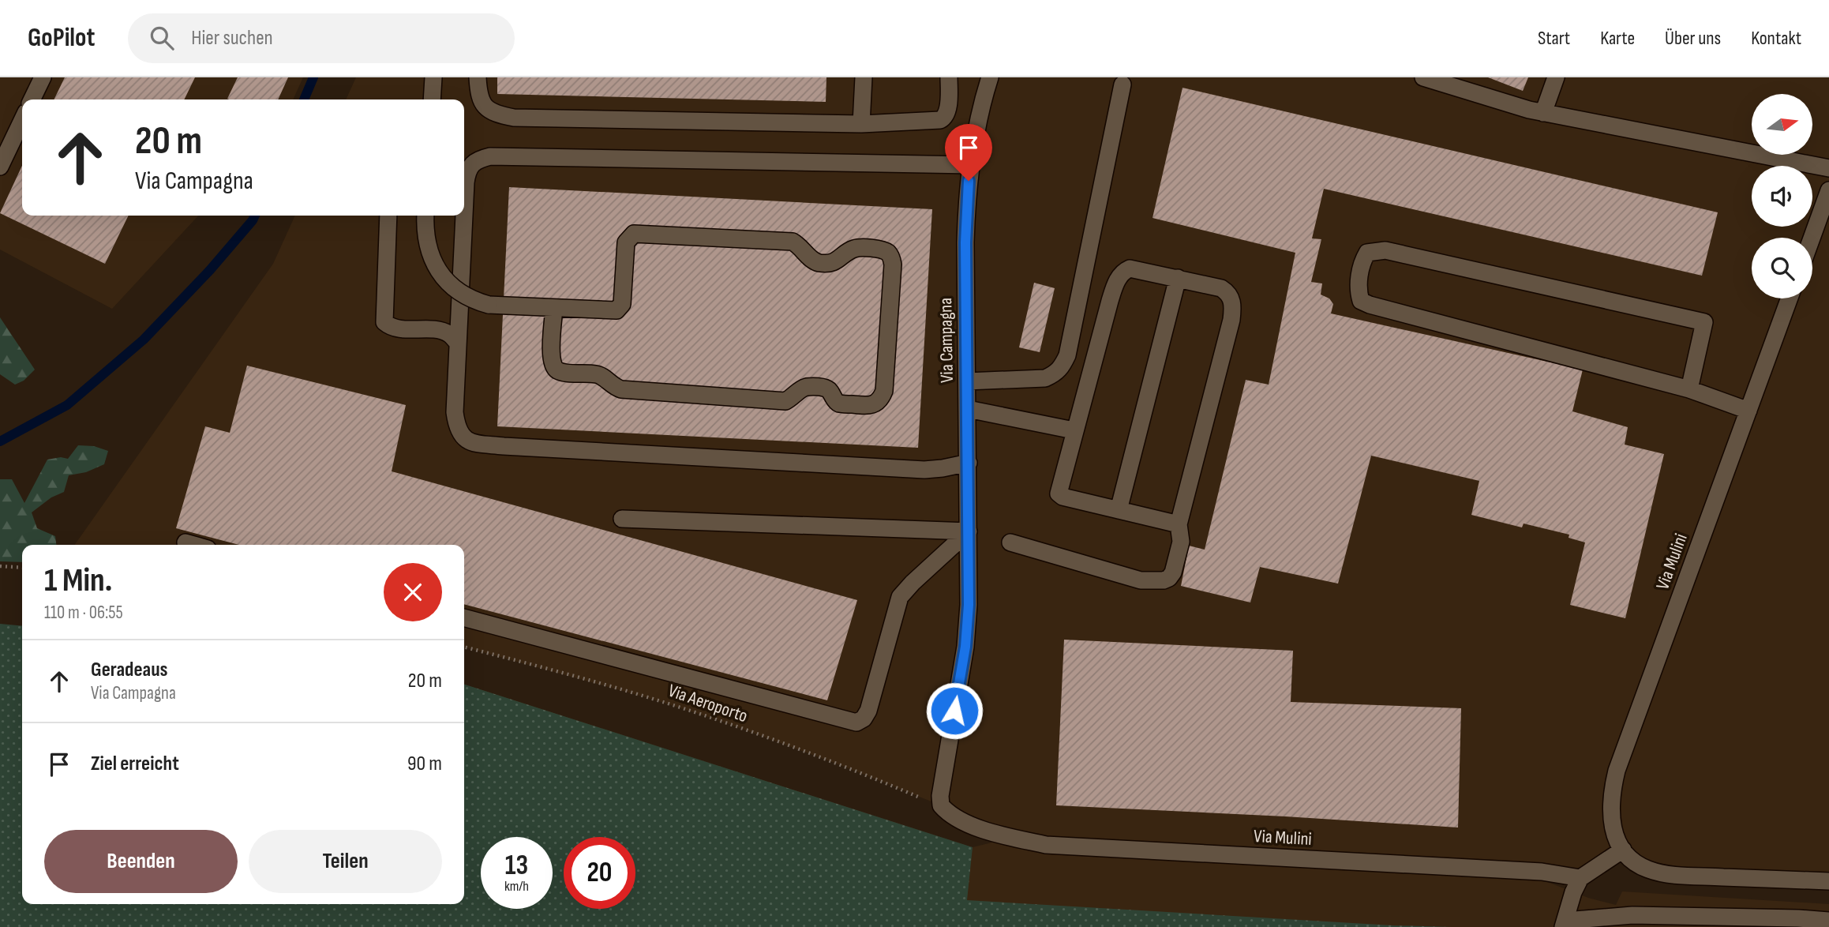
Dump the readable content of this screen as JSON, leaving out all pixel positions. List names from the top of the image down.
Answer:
{
  "streets": {
    "street": ["Via Campagna", "Via Mulini"],
    "path": ["Via Aeroporto"]
  },
  "crossings": [
    ["Via Campagna", "Via Mulini"],
    ["Via Campagna", "Via Aeroporto"],
    ["Via Mulini", "Via Aeroporto"]
  ],
  "north": "right",
  "page": {
    "header": "GoPilot",
    "search": "Hier suchen",
    "nav": [
      "Start",
      "Karte",
      "Über uns",
      "Kontakt"
    ],
    "turn": ["20 m", "Via Campagna"],
    "heading": ["1 Min.", "110 m · 06:55"],
    "list": [
      {
        "name": "Geradeaus",
        "note": "Via Campagna",
        "value": "20 m"
      },
      {
        "name": "Ziel erreicht",
        "value": "90 m"
      }
    ],
    "buttons": ["Beenden", "Teilen"],
    "speed": "13 km/h",
    "limit": "20"
  }
}
